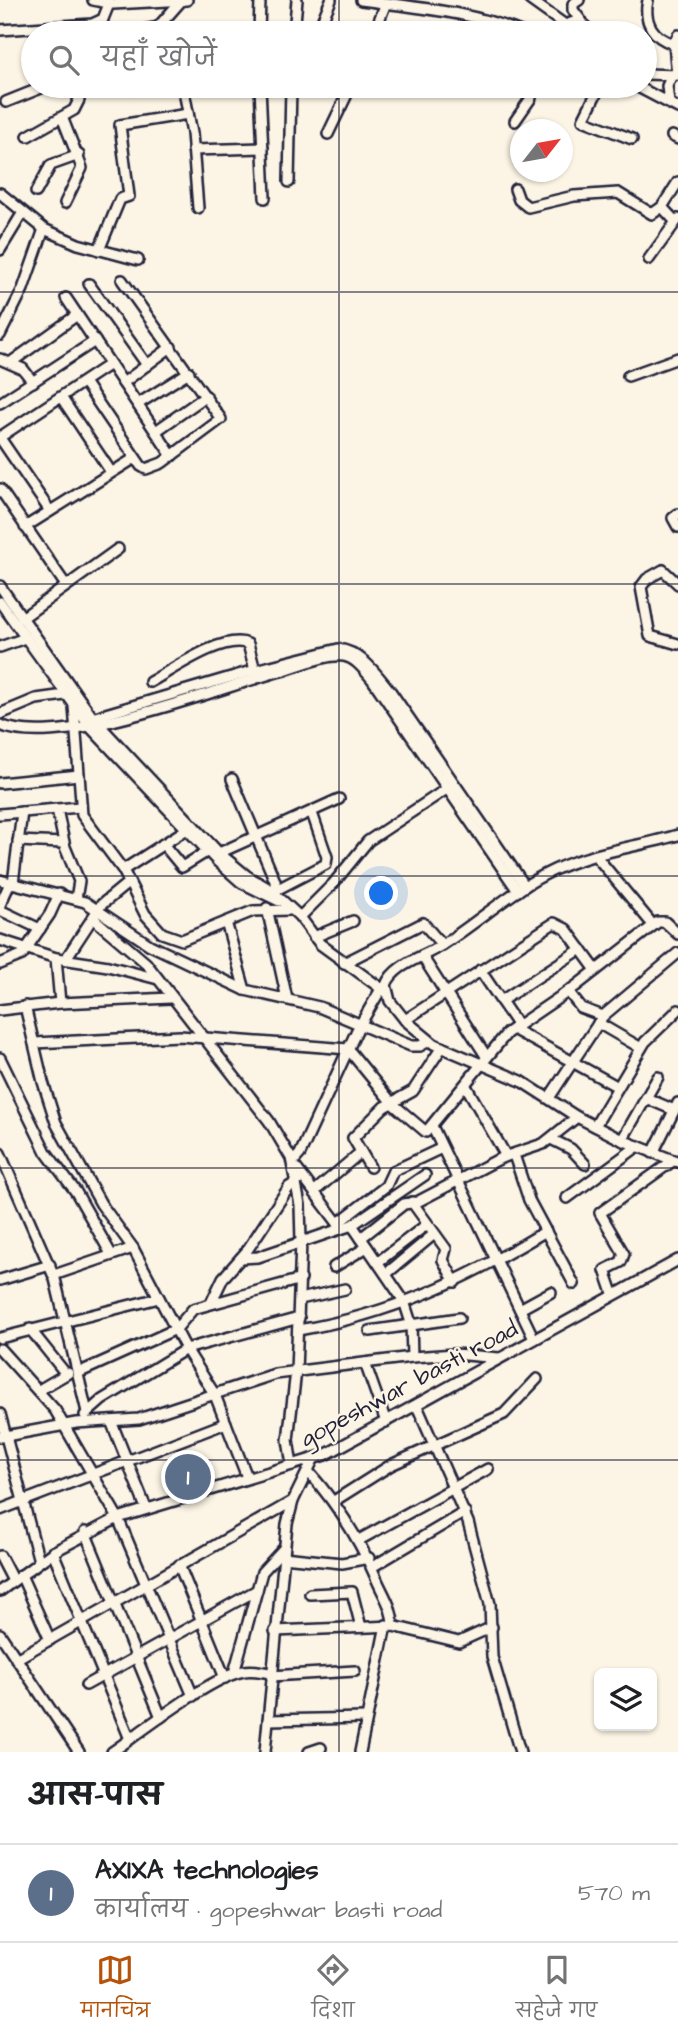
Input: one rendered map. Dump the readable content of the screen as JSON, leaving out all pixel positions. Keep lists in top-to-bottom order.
{
  "streets": {
    "street": ["gopeshwar basti road"]
  },
  "north": "top right",
  "page": {
    "search": "यहाँ खोजें",
    "pins": "1",
    "heading": "आस-पास",
    "list": [
      {
        "mark": "1",
        "name": "AXIXA technologies",
        "note": "कार्यालय · gopeshwar basti road",
        "value": "570 m"
      }
    ],
    "nav": ["मानचित्र", "दिशा", "सहेजे गए"]
  }
}
